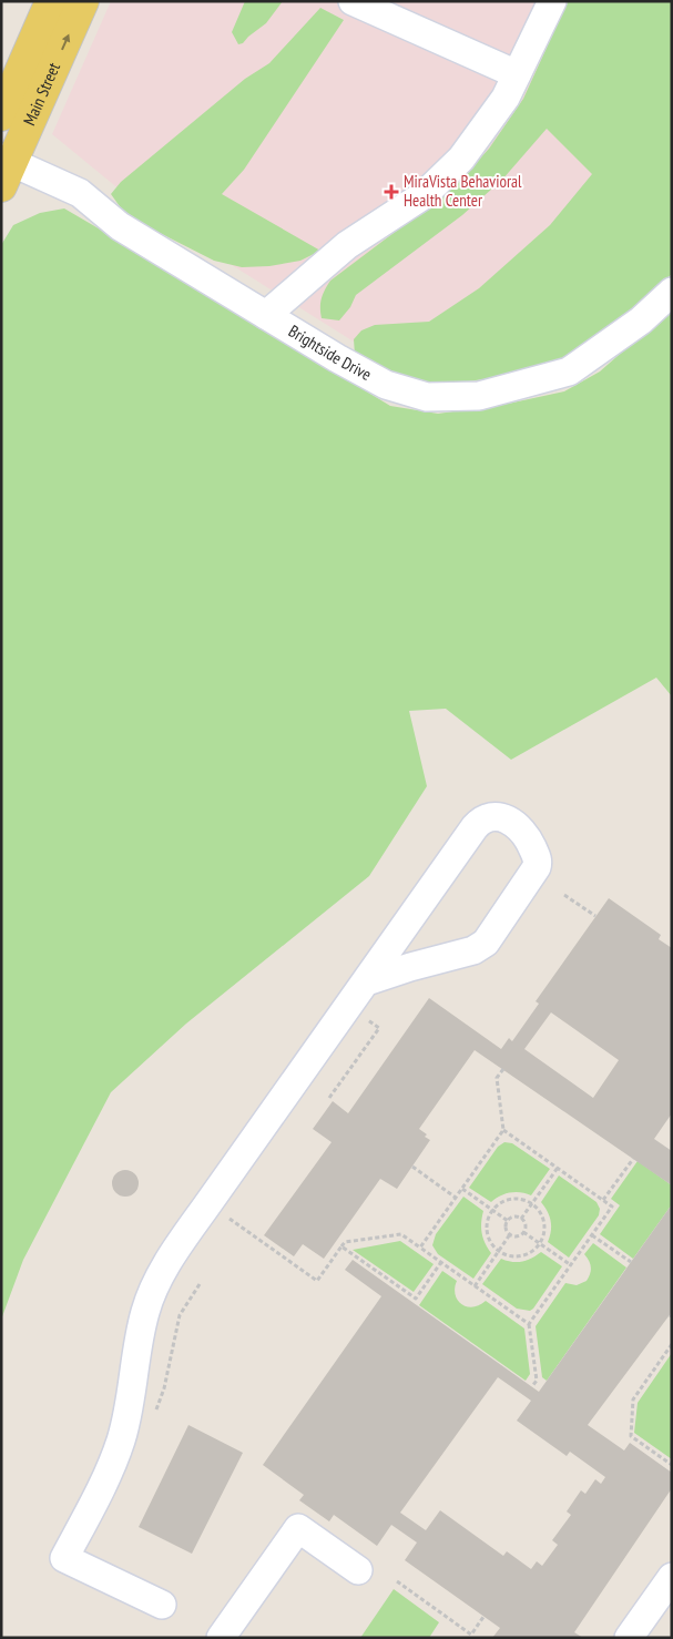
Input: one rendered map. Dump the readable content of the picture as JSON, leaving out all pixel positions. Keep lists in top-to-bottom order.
{
  "streets": {
    "main road": ["Main Street"],
    "street": ["Brightside Drive"]
  },
  "crossings": [
    ["Main Street", "Brightside Drive"]
  ],
  "places": {
    "health": ["MiraVista Behavioral Health Center"]
  }
}
